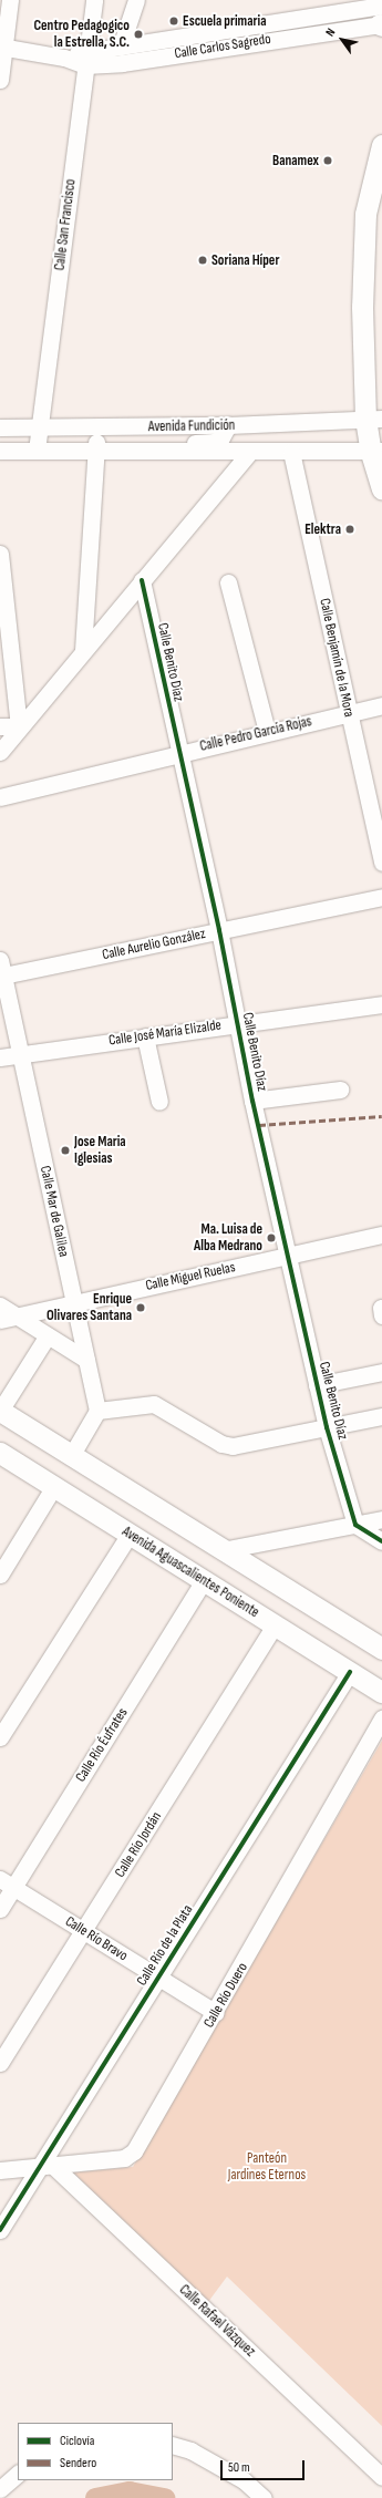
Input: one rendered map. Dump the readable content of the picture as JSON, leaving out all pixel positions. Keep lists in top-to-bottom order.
{
  "streets": {
    "main road": ["Avenida Aguascalientes Poniente"],
    "street": [
      "Calle Carlos Sagredo",
      "Calle San Francisco",
      "Avenida Fundición",
      "Calle Benjamín de la Mora",
      "Calle Benito Díaz",
      "Calle Pedro García Rojas",
      "Calle Aurelio González",
      "Calle José María Elizalde",
      "Calle Mar de Galilea",
      "Calle Miguel Ruelas",
      "Calle Río Éufrates",
      "Calle Río Jordán",
      "Calle Río Bravo",
      "Calle Río de la Plata",
      "Calle Río Duero",
      "Calle Rafael Vázquez"
    ]
  },
  "crossings": [
    ["Calle Carlos Sagredo", "Calle San Francisco"],
    ["Calle San Francisco", "Avenida Fundición"],
    ["Avenida Fundición", "Calle Benjamín de la Mora"],
    ["Calle Benjamín de la Mora", "Calle Pedro García Rojas"],
    ["Calle Benito Díaz", "Calle Pedro García Rojas"],
    ["Calle Benito Díaz", "Calle Aurelio González"],
    ["Calle Benito Díaz", "Calle José María Elizalde"],
    ["Calle Benito Díaz", "Calle Miguel Ruelas"],
    ["Calle Aurelio González", "Calle Mar de Galilea"],
    ["Calle José María Elizalde", "Calle Mar de Galilea"],
    ["Calle Mar de Galilea", "Calle Miguel Ruelas"],
    ["Avenida Aguascalientes Poniente", "Calle Río Éufrates"],
    ["Avenida Aguascalientes Poniente", "Calle Río Jordán"],
    ["Avenida Aguascalientes Poniente", "Calle Río de la Plata"],
    ["Calle Río Éufrates", "Calle Río Bravo"],
    ["Calle Río Jordán", "Calle Río Bravo"],
    ["Calle Río Bravo", "Calle Río de la Plata"],
    ["Calle Río Bravo", "Calle Río Duero"],
    ["Calle Río de la Plata", "Calle Río Duero"],
    ["Calle Río de la Plata", "Calle Rafael Vázquez"],
    ["Calle Río Duero", "Calle Rafael Vázquez"]
  ],
  "parks": ["Panteón Jardines Eternos"],
  "places": [
    "Escuela primaria",
    "Centro Pedagogico la Estrella, S.C.",
    "Banamex",
    "Soriana Híper",
    "Elektra",
    "Jose Maria Iglesias",
    "Ma. Luisa de Alba Medrano",
    "Enrique Olivares Santana"
  ],
  "legend": ["Ciclovía", "Sendero"],
  "scale_bar": "50 m",
  "north": "top left"
}
